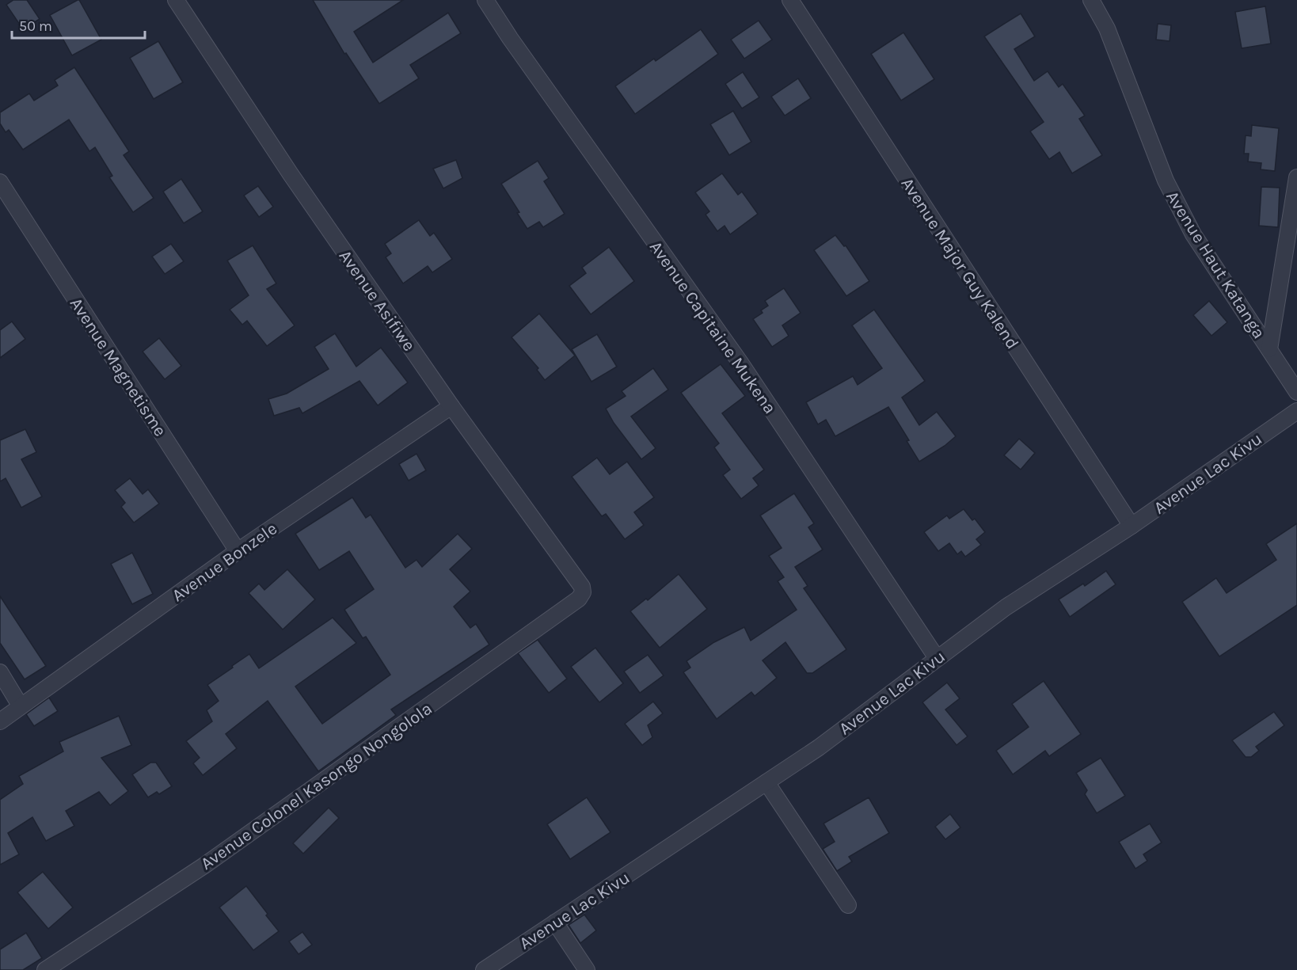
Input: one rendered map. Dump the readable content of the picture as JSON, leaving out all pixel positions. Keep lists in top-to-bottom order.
{
  "streets": {
    "street": [
      "Avenue Major Guy Kalend",
      "Avenue Haut Katanga",
      "Avenue Asifiwe",
      "Avenue Capitaine Mukena",
      "Avenue Magnetisme",
      "Avenue Lac Kivu",
      "Avenue Bonzele",
      "Avenue Colonel Kasongo Nongolola"
    ]
  },
  "crossings": [
    ["Avenue Major Guy Kalend", "Avenue Lac Kivu"],
    ["Avenue Asifiwe", "Avenue Bonzele"],
    ["Avenue Asifiwe", "Avenue Colonel Kasongo Nongolola"],
    ["Avenue Capitaine Mukena", "Avenue Lac Kivu"],
    ["Avenue Magnetisme", "Avenue Bonzele"]
  ],
  "scale_bar": "50 m"
}
